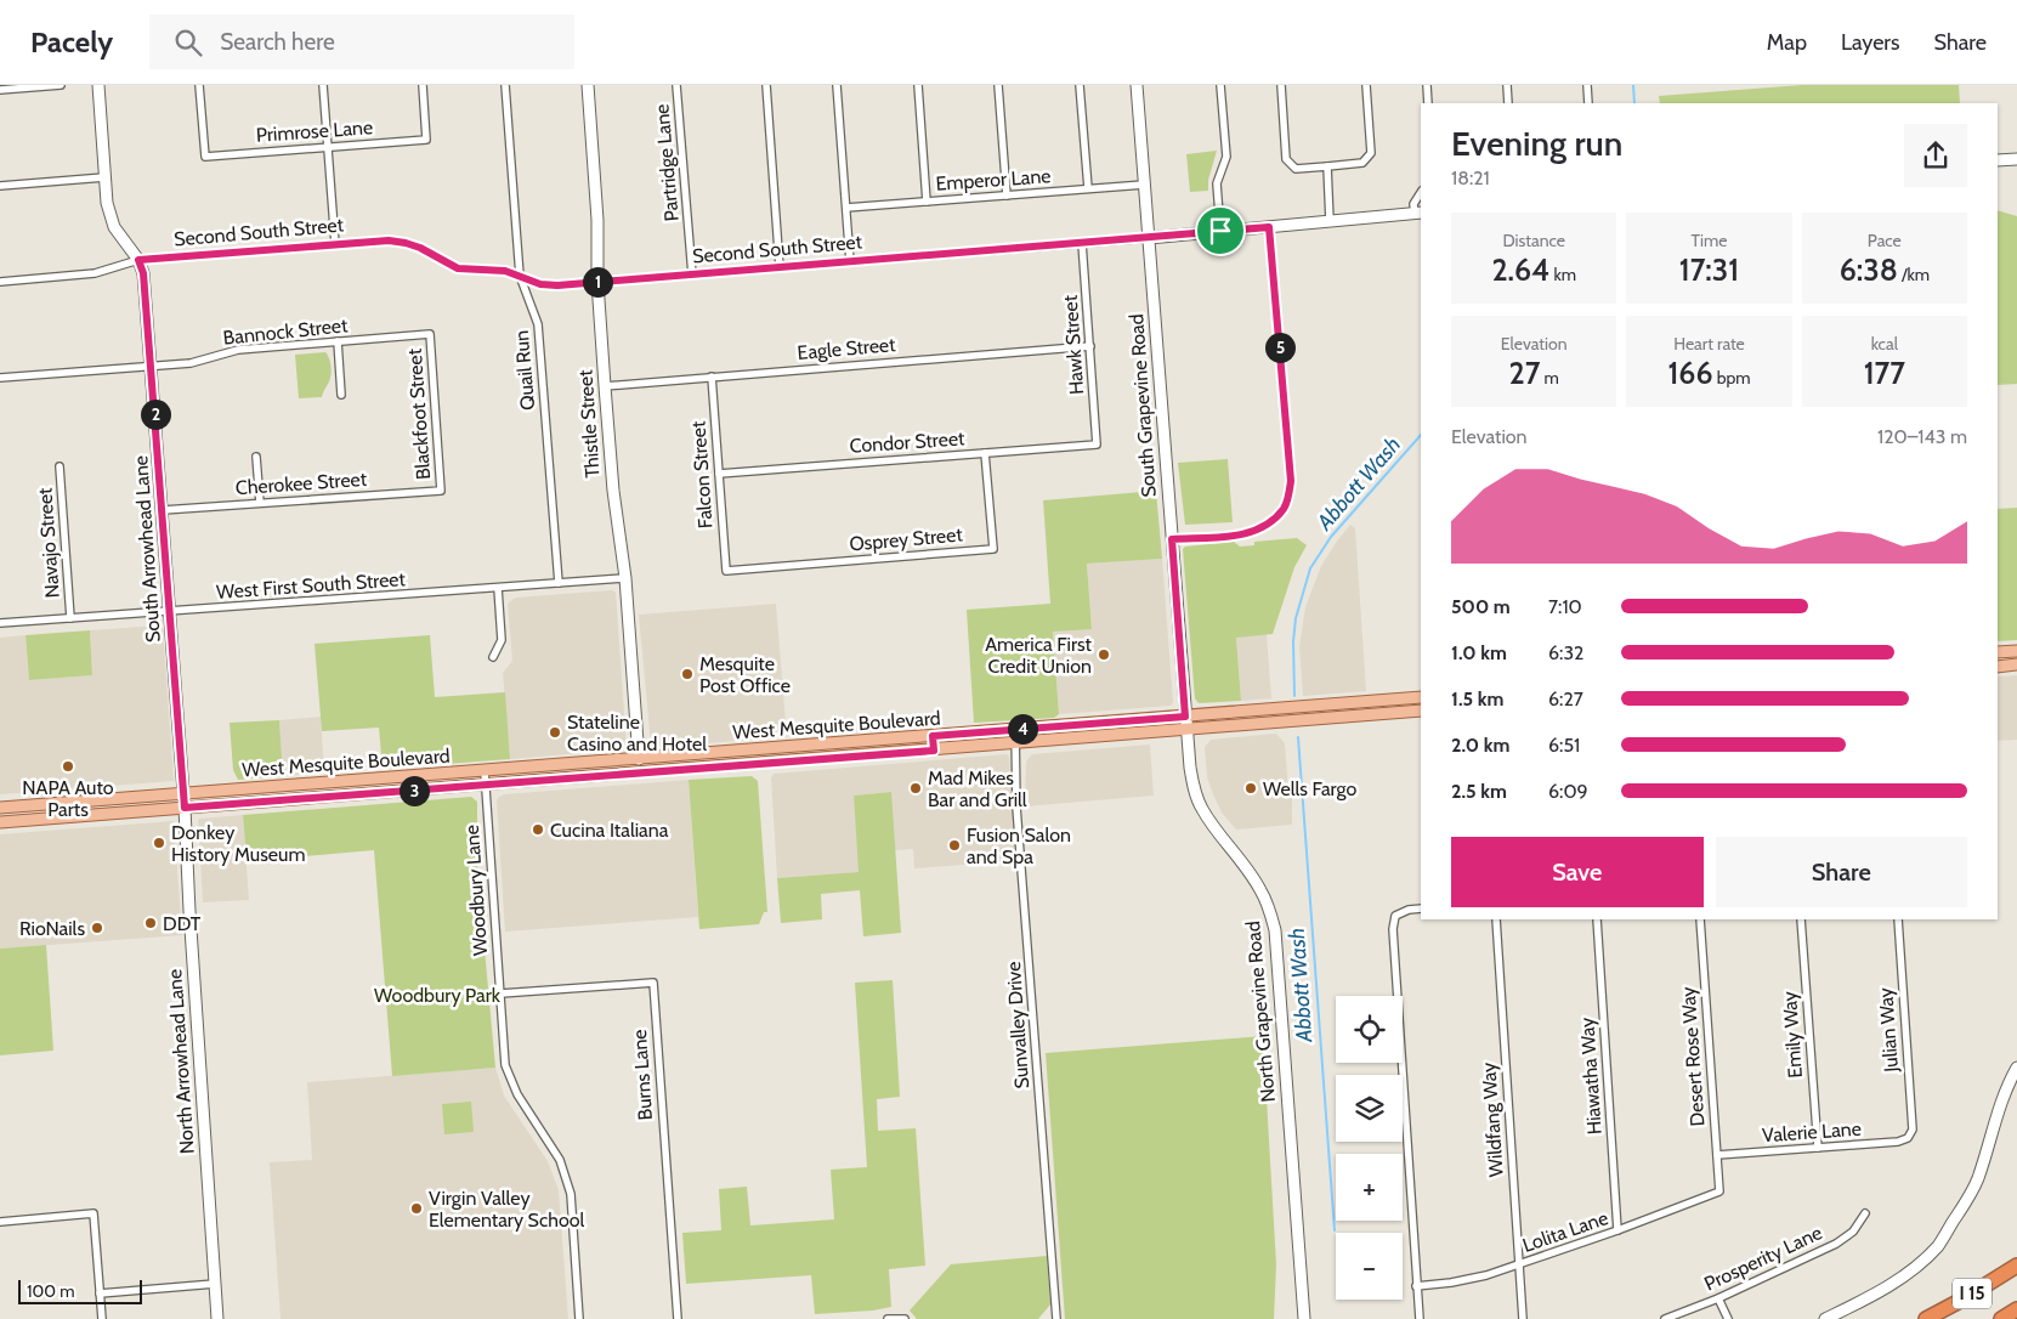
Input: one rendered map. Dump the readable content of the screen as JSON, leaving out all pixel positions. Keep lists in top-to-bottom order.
{
  "streets": {
    "highway": ["I 15"],
    "main road": ["West Mesquite Boulevard"],
    "street": [
      "Primrose Lane",
      "Partridge Lane",
      "Emperor Lane",
      "Second South Street",
      "Bannock Street",
      "Hawk Street",
      "Eagle Street",
      "Quail Run",
      "South Grapevine Road",
      "Blackfoot Street",
      "Thistle Street",
      "Condor Street",
      "Falcon Street",
      "Cherokee Street",
      "Osprey Street",
      "Navajo Street",
      "South Arrowhead Lane",
      "West First South Street",
      "Woodbury Lane",
      "North Grapevine Road",
      "Sunvalley Drive",
      "Julian Way",
      "Emily Way",
      "Desert Rose Way",
      "North Arrowhead Lane",
      "Burns Lane",
      "Hiawatha Way",
      "Wildfang Way",
      "Valerie Lane",
      "Lolita Lane",
      "Prosperity Lane"
    ]
  },
  "crossings": [
    ["Partridge Lane", "Second South Street"],
    ["Emperor Lane", "South Grapevine Road"],
    ["Second South Street", "Hawk Street"],
    ["Second South Street", "Quail Run"],
    ["Second South Street", "South Grapevine Road"],
    ["Second South Street", "Thistle Street"],
    ["Second South Street", "South Arrowhead Lane"],
    ["Bannock Street", "Blackfoot Street"],
    ["Bannock Street", "South Arrowhead Lane"],
    ["Hawk Street", "Eagle Street"],
    ["Hawk Street", "Condor Street"],
    ["Eagle Street", "Thistle Street"],
    ["Eagle Street", "Falcon Street"],
    ["Quail Run", "West First South Street"],
    ["South Grapevine Road", "West Mesquite Boulevard"],
    ["South Grapevine Road", "North Grapevine Road"],
    ["Blackfoot Street", "Cherokee Street"],
    ["Thistle Street", "West First South Street"],
    ["Thistle Street", "West Mesquite Boulevard"],
    ["Condor Street", "Falcon Street"],
    ["Condor Street", "Osprey Street"],
    ["Falcon Street", "Osprey Street"],
    ["Cherokee Street", "South Arrowhead Lane"],
    ["Navajo Street", "West First South Street"],
    ["South Arrowhead Lane", "West First South Street"],
    ["South Arrowhead Lane", "West Mesquite Boulevard"],
    ["South Arrowhead Lane", "North Arrowhead Lane"],
    ["West Mesquite Boulevard", "Woodbury Lane"],
    ["West Mesquite Boulevard", "North Grapevine Road"],
    ["West Mesquite Boulevard", "Sunvalley Drive"],
    ["West Mesquite Boulevard", "North Arrowhead Lane"],
    ["Woodbury Lane", "Burns Lane"],
    ["Julian Way", "Valerie Lane"],
    ["Emily Way", "Valerie Lane"],
    ["Desert Rose Way", "Valerie Lane"],
    ["Desert Rose Way", "Lolita Lane"],
    ["Hiawatha Way", "Lolita Lane"],
    ["Wildfang Way", "Lolita Lane"]
  ],
  "water": ["Abbott Wash"],
  "parks": ["Woodbury Park"],
  "places": [
    "America First Credit Union",
    "Mesquite Post Office",
    "Stateline Casino and Hotel",
    "NAPA Auto Parts",
    "Mad Mikes Bar and Grill",
    "Wells Fargo",
    "Cucina Italiana",
    "Donkey History Museum",
    "Fusion Salon and Spa",
    "DDT",
    "RioNails",
    "Virgin Valley Elementary School"
  ],
  "scale_bar": "100 m",
  "page": {
    "header": "Pacely",
    "search": "Search here",
    "nav": ["Map", "Layers", "Share"],
    "heading": ["Evening run", "18:21"],
    "stats": [
      ["Distance", "2.64 km"],
      ["Time", "17:31"],
      ["Pace", "6:38 /km"],
      ["Elevation", "27 m"],
      ["Heart rate", "166 bpm"],
      ["kcal", "177"]
    ],
    "pins": [
      "1",
      "5",
      "2",
      "4",
      "3"
    ],
    "chart": ["Elevation", "120–143 m"],
    "list": [
      {
        "name": "500 m",
        "note": "7:10"
      },
      {
        "name": "1.0 km",
        "note": "6:32"
      },
      {
        "name": "1.5 km",
        "note": "6:27"
      },
      {
        "name": "2.0 km",
        "note": "6:51"
      },
      {
        "name": "2.5 km",
        "note": "6:09"
      }
    ],
    "buttons": ["Save", "Share"],
    "map_buttons": ["+", "−"],
    "scale": "100 m"
  }
}
